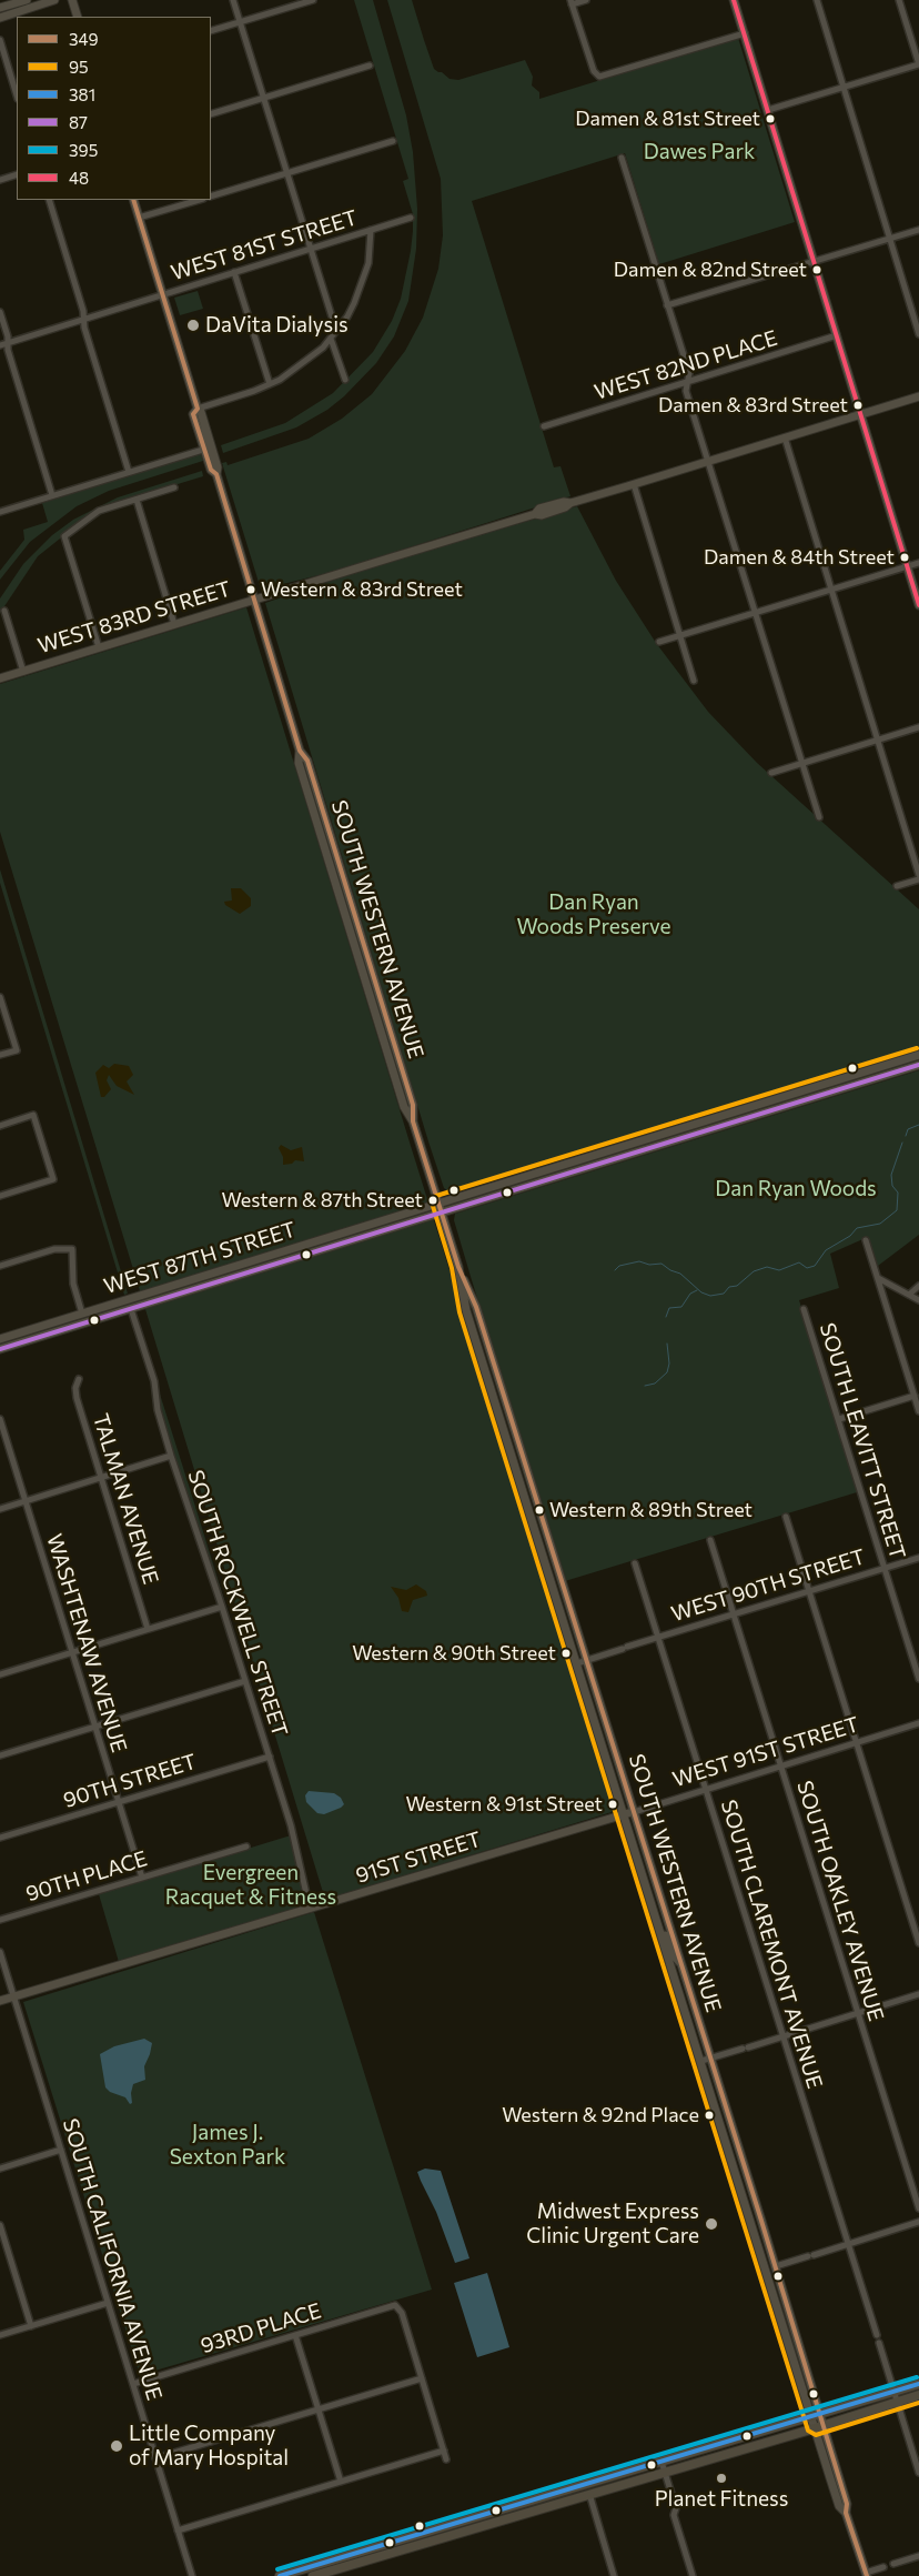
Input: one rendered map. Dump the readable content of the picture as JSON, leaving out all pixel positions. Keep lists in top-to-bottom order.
{
  "streets": {
    "main road": [
      "WEST 83RD STREET",
      "SOUTH WESTERN AVENUE",
      "WEST 87TH STREET",
      "WEST 91ST STREET",
      "91ST STREET"
    ],
    "street": [
      "WEST 81ST STREET",
      "WEST 82ND PLACE",
      "SOUTH LEAVITT STREET",
      "TALMAN AVENUE",
      "WEST 90TH STREET",
      "SOUTH ROCKWELL STREET",
      "WASHTENAW AVENUE",
      "90TH STREET",
      "90TH PLACE",
      "SOUTH OAKLEY AVENUE",
      "SOUTH CLAREMONT AVENUE",
      "SOUTH CALIFORNIA AVENUE",
      "93RD PLACE"
    ]
  },
  "crossings": [
    ["WEST 81ST STREET", "SOUTH WESTERN AVENUE"],
    ["WEST 83RD STREET", "SOUTH WESTERN AVENUE"],
    ["SOUTH WESTERN AVENUE", "WEST 87TH STREET"],
    ["SOUTH WESTERN AVENUE", "WEST 90TH STREET"],
    ["SOUTH WESTERN AVENUE", "WEST 91ST STREET"],
    ["SOUTH WESTERN AVENUE", "91ST STREET"],
    ["WEST 87TH STREET", "SOUTH ROCKWELL STREET"],
    ["SOUTH LEAVITT STREET", "WEST 90TH STREET"],
    ["WEST 90TH STREET", "SOUTH OAKLEY AVENUE"],
    ["WEST 90TH STREET", "SOUTH CLAREMONT AVENUE"],
    ["SOUTH ROCKWELL STREET", "90TH STREET"],
    ["SOUTH ROCKWELL STREET", "91ST STREET"],
    ["WASHTENAW AVENUE", "90TH STREET"],
    ["WASHTENAW AVENUE", "90TH PLACE"],
    ["WEST 91ST STREET", "91ST STREET"],
    ["WEST 91ST STREET", "SOUTH OAKLEY AVENUE"],
    ["WEST 91ST STREET", "SOUTH CLAREMONT AVENUE"],
    ["91ST STREET", "SOUTH CALIFORNIA AVENUE"],
    ["SOUTH CALIFORNIA AVENUE", "93RD PLACE"]
  ],
  "parks": [
    "Dawes Park",
    "Dan Ryan Woods Preserve",
    "Dan Ryan Woods",
    "Evergreen Racquet & Fitness",
    "James J. Sexton Park"
  ],
  "places": [
    "Damen & 81st Street",
    "Damen & 82nd Street",
    "DaVita Dialysis",
    "Damen & 83rd Street",
    "Damen & 84th Street",
    "Western & 83rd Street",
    "Western & 87th Street",
    "Western & 89th Street",
    "Western & 90th Street",
    "Western & 91st Street",
    "Western & 92nd Place",
    "Midwest Express Clinic Urgent Care",
    "Little Company of Mary Hospital",
    "Planet Fitness"
  ],
  "lines": [
    "transit line 48",
    "transit line 349",
    "transit line 95",
    "transit line 87",
    "transit line 395",
    "transit line 381"
  ],
  "legend": [
    "349",
    "95",
    "381",
    "87",
    "395",
    "48"
  ]
}
